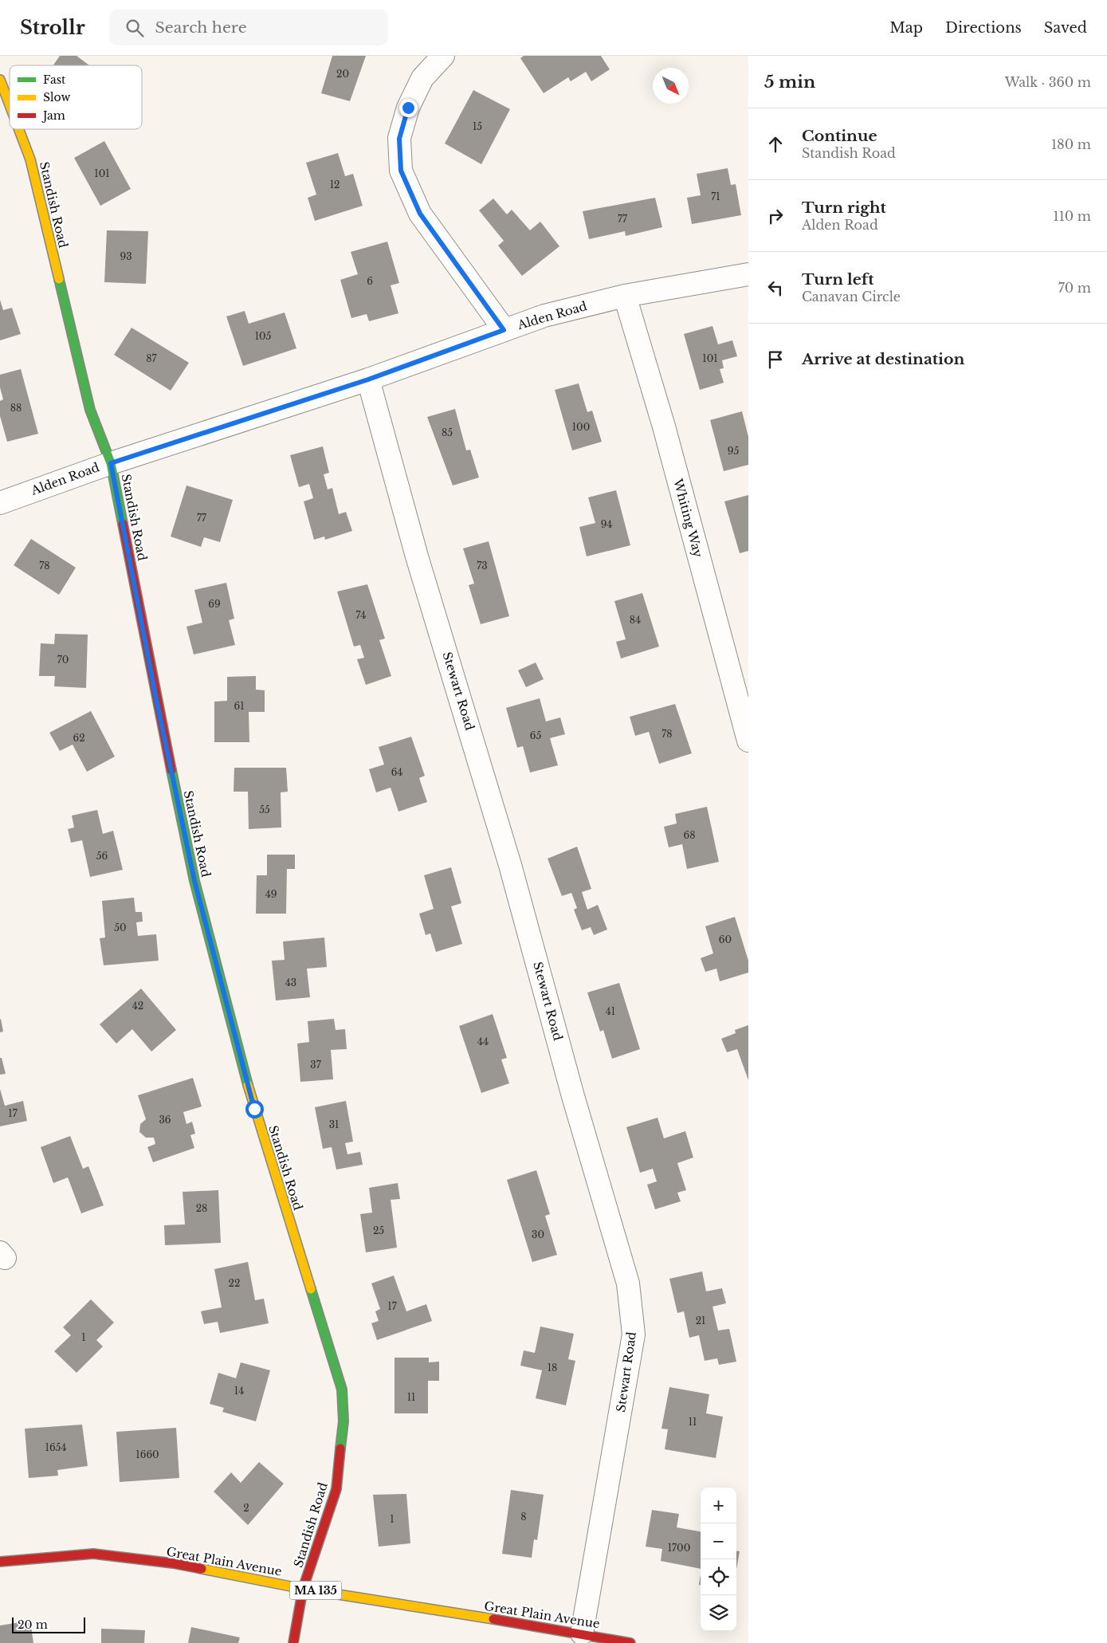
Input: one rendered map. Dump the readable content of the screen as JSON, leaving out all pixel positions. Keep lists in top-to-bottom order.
{
  "streets": {
    "street": [
      "Standish Road",
      "Alden Road",
      "Whiting Way",
      "Stewart Road",
      "Great Plain Avenue",
      "MA 135"
    ]
  },
  "crossings": [
    ["Standish Road", "Alden Road"],
    ["Standish Road", "Great Plain Avenue"],
    ["Alden Road", "Whiting Way"],
    ["Alden Road", "Stewart Road"],
    ["Stewart Road", "Great Plain Avenue"]
  ],
  "house_numbers": [
    "20",
    "15",
    "101",
    "12",
    "71",
    "77",
    "93",
    "6",
    "105",
    "87",
    "101",
    "88",
    "100",
    "85",
    "95",
    "77",
    "94",
    "78",
    "73",
    "69",
    "74",
    "84",
    "70",
    "61",
    "78",
    "65",
    "62",
    "64",
    "55",
    "68",
    "56",
    "49",
    "50",
    "60",
    "43",
    "42",
    "41",
    "44",
    "37",
    "17",
    "36",
    "31",
    "28",
    "25",
    "30",
    "22",
    "17",
    "21",
    "1",
    "18",
    "14",
    "11",
    "11",
    "1654",
    "1660",
    "2",
    "8",
    "1",
    "1700"
  ],
  "legend": ["Fast", "Slow", "Jam"],
  "scale_bar": "20 m",
  "north": "bottom right",
  "page": {
    "header": "Strollr",
    "search": "Search here",
    "nav": ["Map", "Directions", "Saved"],
    "heading": ["5 min", "Walk · 360 m"],
    "list": [
      ["Continue", "Standish Road", "180 m"],
      ["Turn right", "Alden Road", "110 m"],
      ["Turn left", "Canavan Circle", "70 m"],
      "Arrive at destination"
    ],
    "map_buttons": ["+", "−"],
    "scale": "20 m"
  }
}
